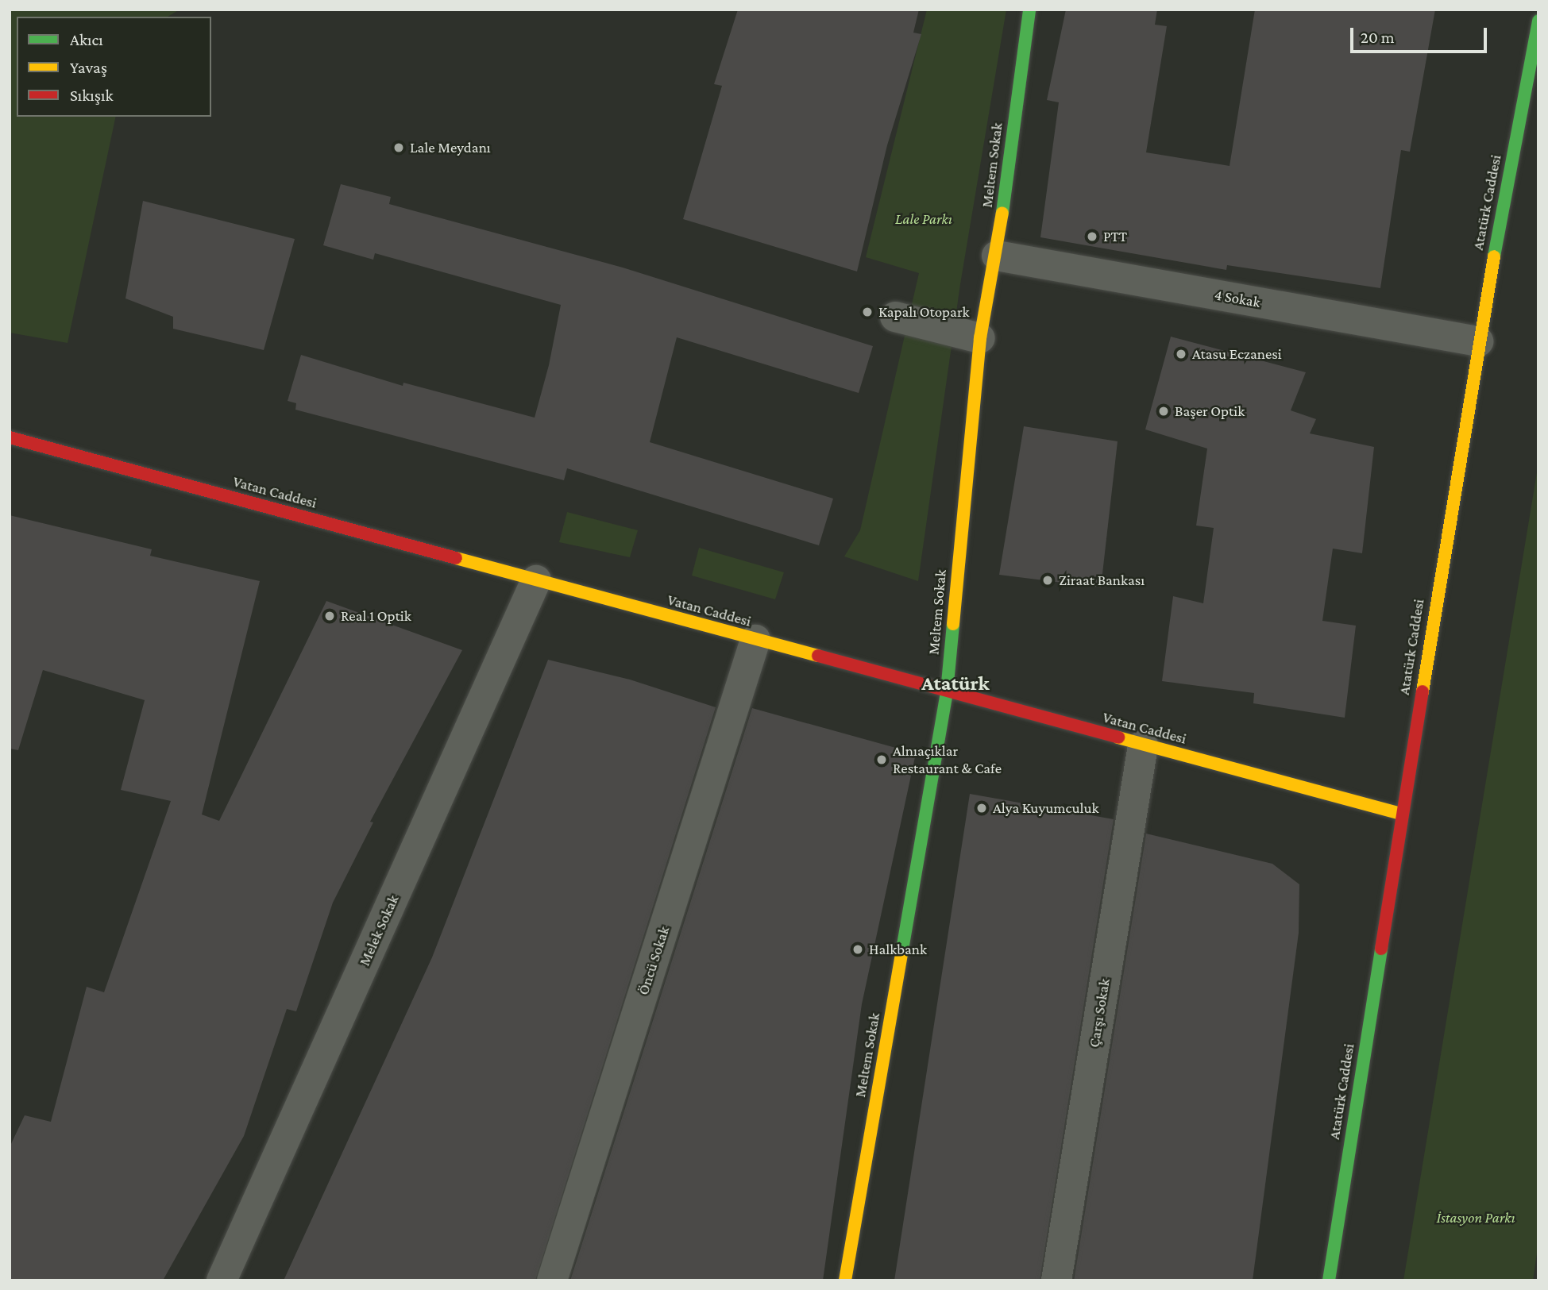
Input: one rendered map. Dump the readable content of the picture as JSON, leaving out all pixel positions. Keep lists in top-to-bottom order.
{
  "streets": {
    "main road": ["Meltem Sokak", "Atatürk Caddesi", "Vatan Caddesi"],
    "street": [
      "4 Sokak",
      "Melek Sokak",
      "Öncü Sokak",
      "Çarşı Sokak"
    ]
  },
  "crossings": [
    ["Meltem Sokak", "4 Sokak"],
    ["Meltem Sokak", "Vatan Caddesi"],
    ["Atatürk Caddesi", "4 Sokak"],
    ["Atatürk Caddesi", "Vatan Caddesi"],
    ["Vatan Caddesi", "Melek Sokak"],
    ["Vatan Caddesi", "Öncü Sokak"],
    ["Vatan Caddesi", "Çarşı Sokak"]
  ],
  "districts": ["Atatürk"],
  "parks": ["Lale Parkı", "İstasyon Parkı"],
  "places": [
    "Lale Meydanı",
    "PTT",
    "Kapalı Otopark",
    "Atasu Eczanesi",
    "Başer Optik",
    "Ziraat Bankası",
    "Real 1 Optik",
    "Alnıaçıklar Restaurant & Cafe",
    "Alya Kuyumculuk",
    "Halkbank"
  ],
  "legend": ["Akıcı", "Yavaş", "Sıkışık"],
  "scale_bar": "20 m"
}
